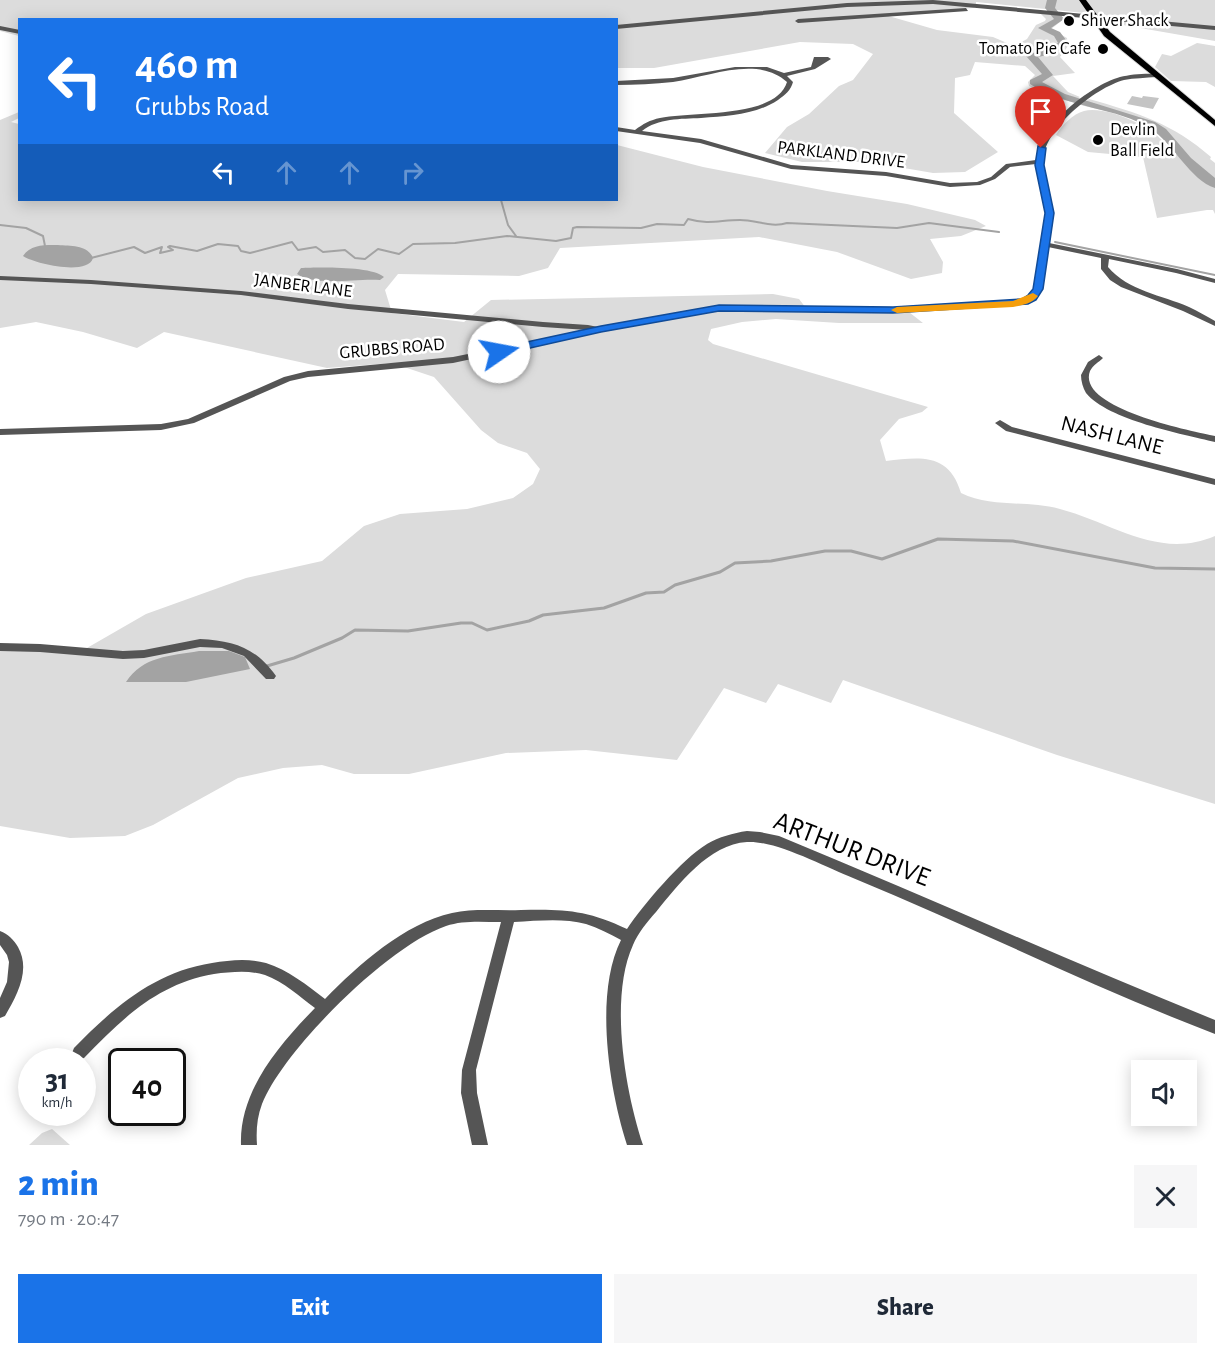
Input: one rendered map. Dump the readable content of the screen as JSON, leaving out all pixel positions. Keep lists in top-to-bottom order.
{
  "streets": {
    "street": [
      "PARKLAND DRIVE",
      "JANBER LANE",
      "GRUBBS ROAD",
      "NASH LANE",
      "ARTHUR DRIVE"
    ]
  },
  "crossings": [
    ["PARKLAND DRIVE", "GRUBBS ROAD"],
    ["JANBER LANE", "GRUBBS ROAD"]
  ],
  "places": ["Shiver Shack", "Tomato Pie Cafe", "Devlin Ball Field"],
  "page": {
    "turn": ["460 m", "Grubbs Road"],
    "speed": "31 km/h",
    "limit": "40",
    "heading": ["2 min", "790 m · 20:47"],
    "buttons": ["Exit", "Share"]
  }
}
